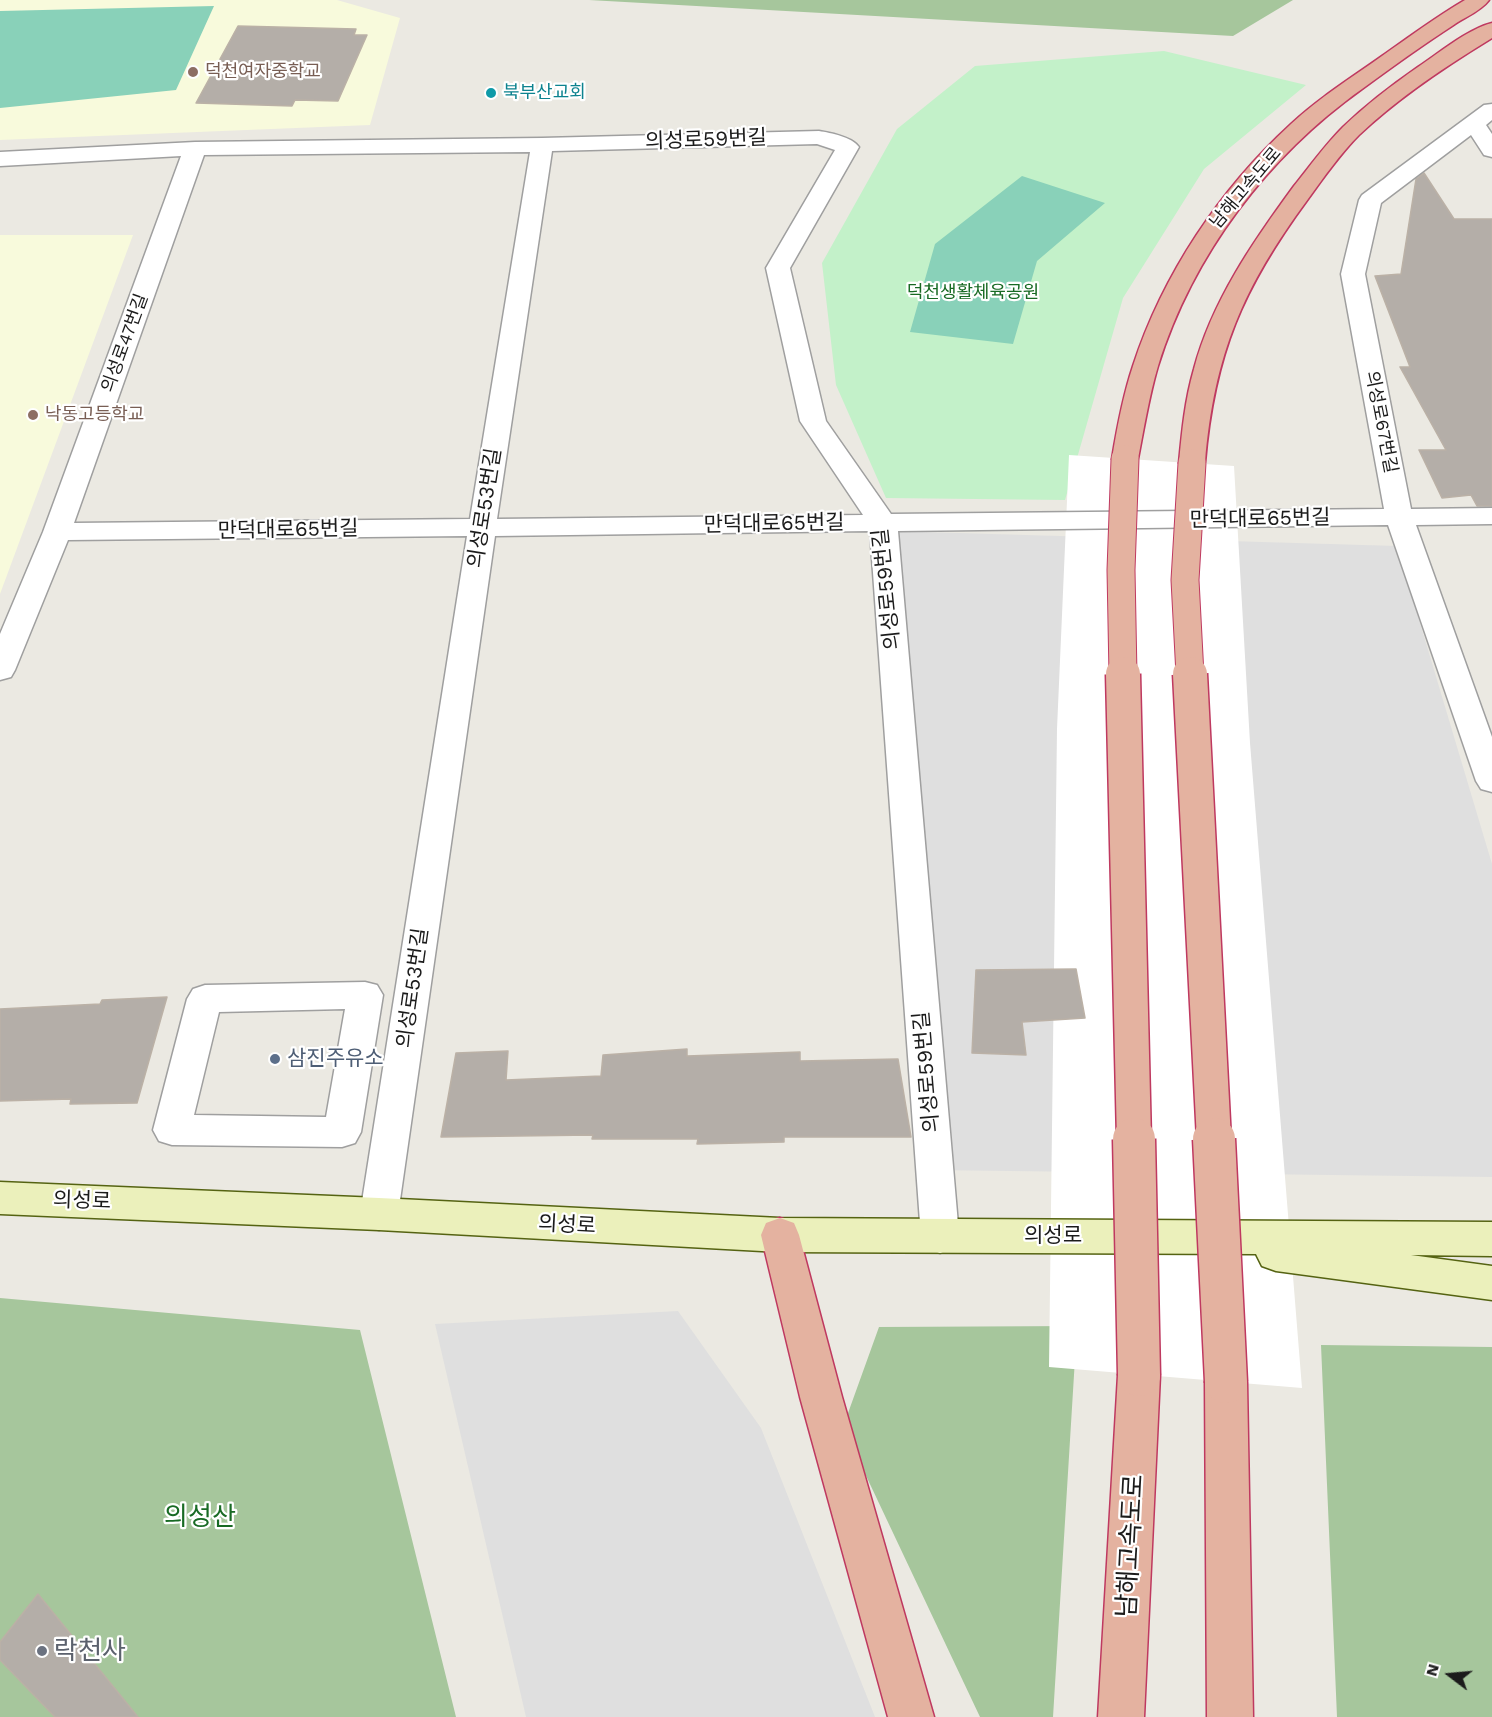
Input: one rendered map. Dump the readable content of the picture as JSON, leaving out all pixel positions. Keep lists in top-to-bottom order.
{
  "streets": {
    "highway": ["남해고속도로"],
    "main road": ["의성로"],
    "street": [
      "의성로59번길",
      "의성로47번길",
      "의성로67번길",
      "의성로53번길",
      "만덕대로65번길"
    ]
  },
  "crossings": [
    ["의성로59번길", "의성로53번길"],
    ["의성로59번길", "만덕대로65번길"],
    ["의성로59번길", "의성로"],
    ["의성로47번길", "만덕대로65번길"],
    ["의성로67번길", "만덕대로65번길"],
    ["의성로53번길", "만덕대로65번길"],
    ["의성로53번길", "의성로"]
  ],
  "parks": ["덕천생활체육공원", "의성산"],
  "places": [
    "덕천여자중학교",
    "북부산교회",
    "낙동고등학교",
    "삼진주유소",
    "락천사"
  ],
  "north": "left"
}
